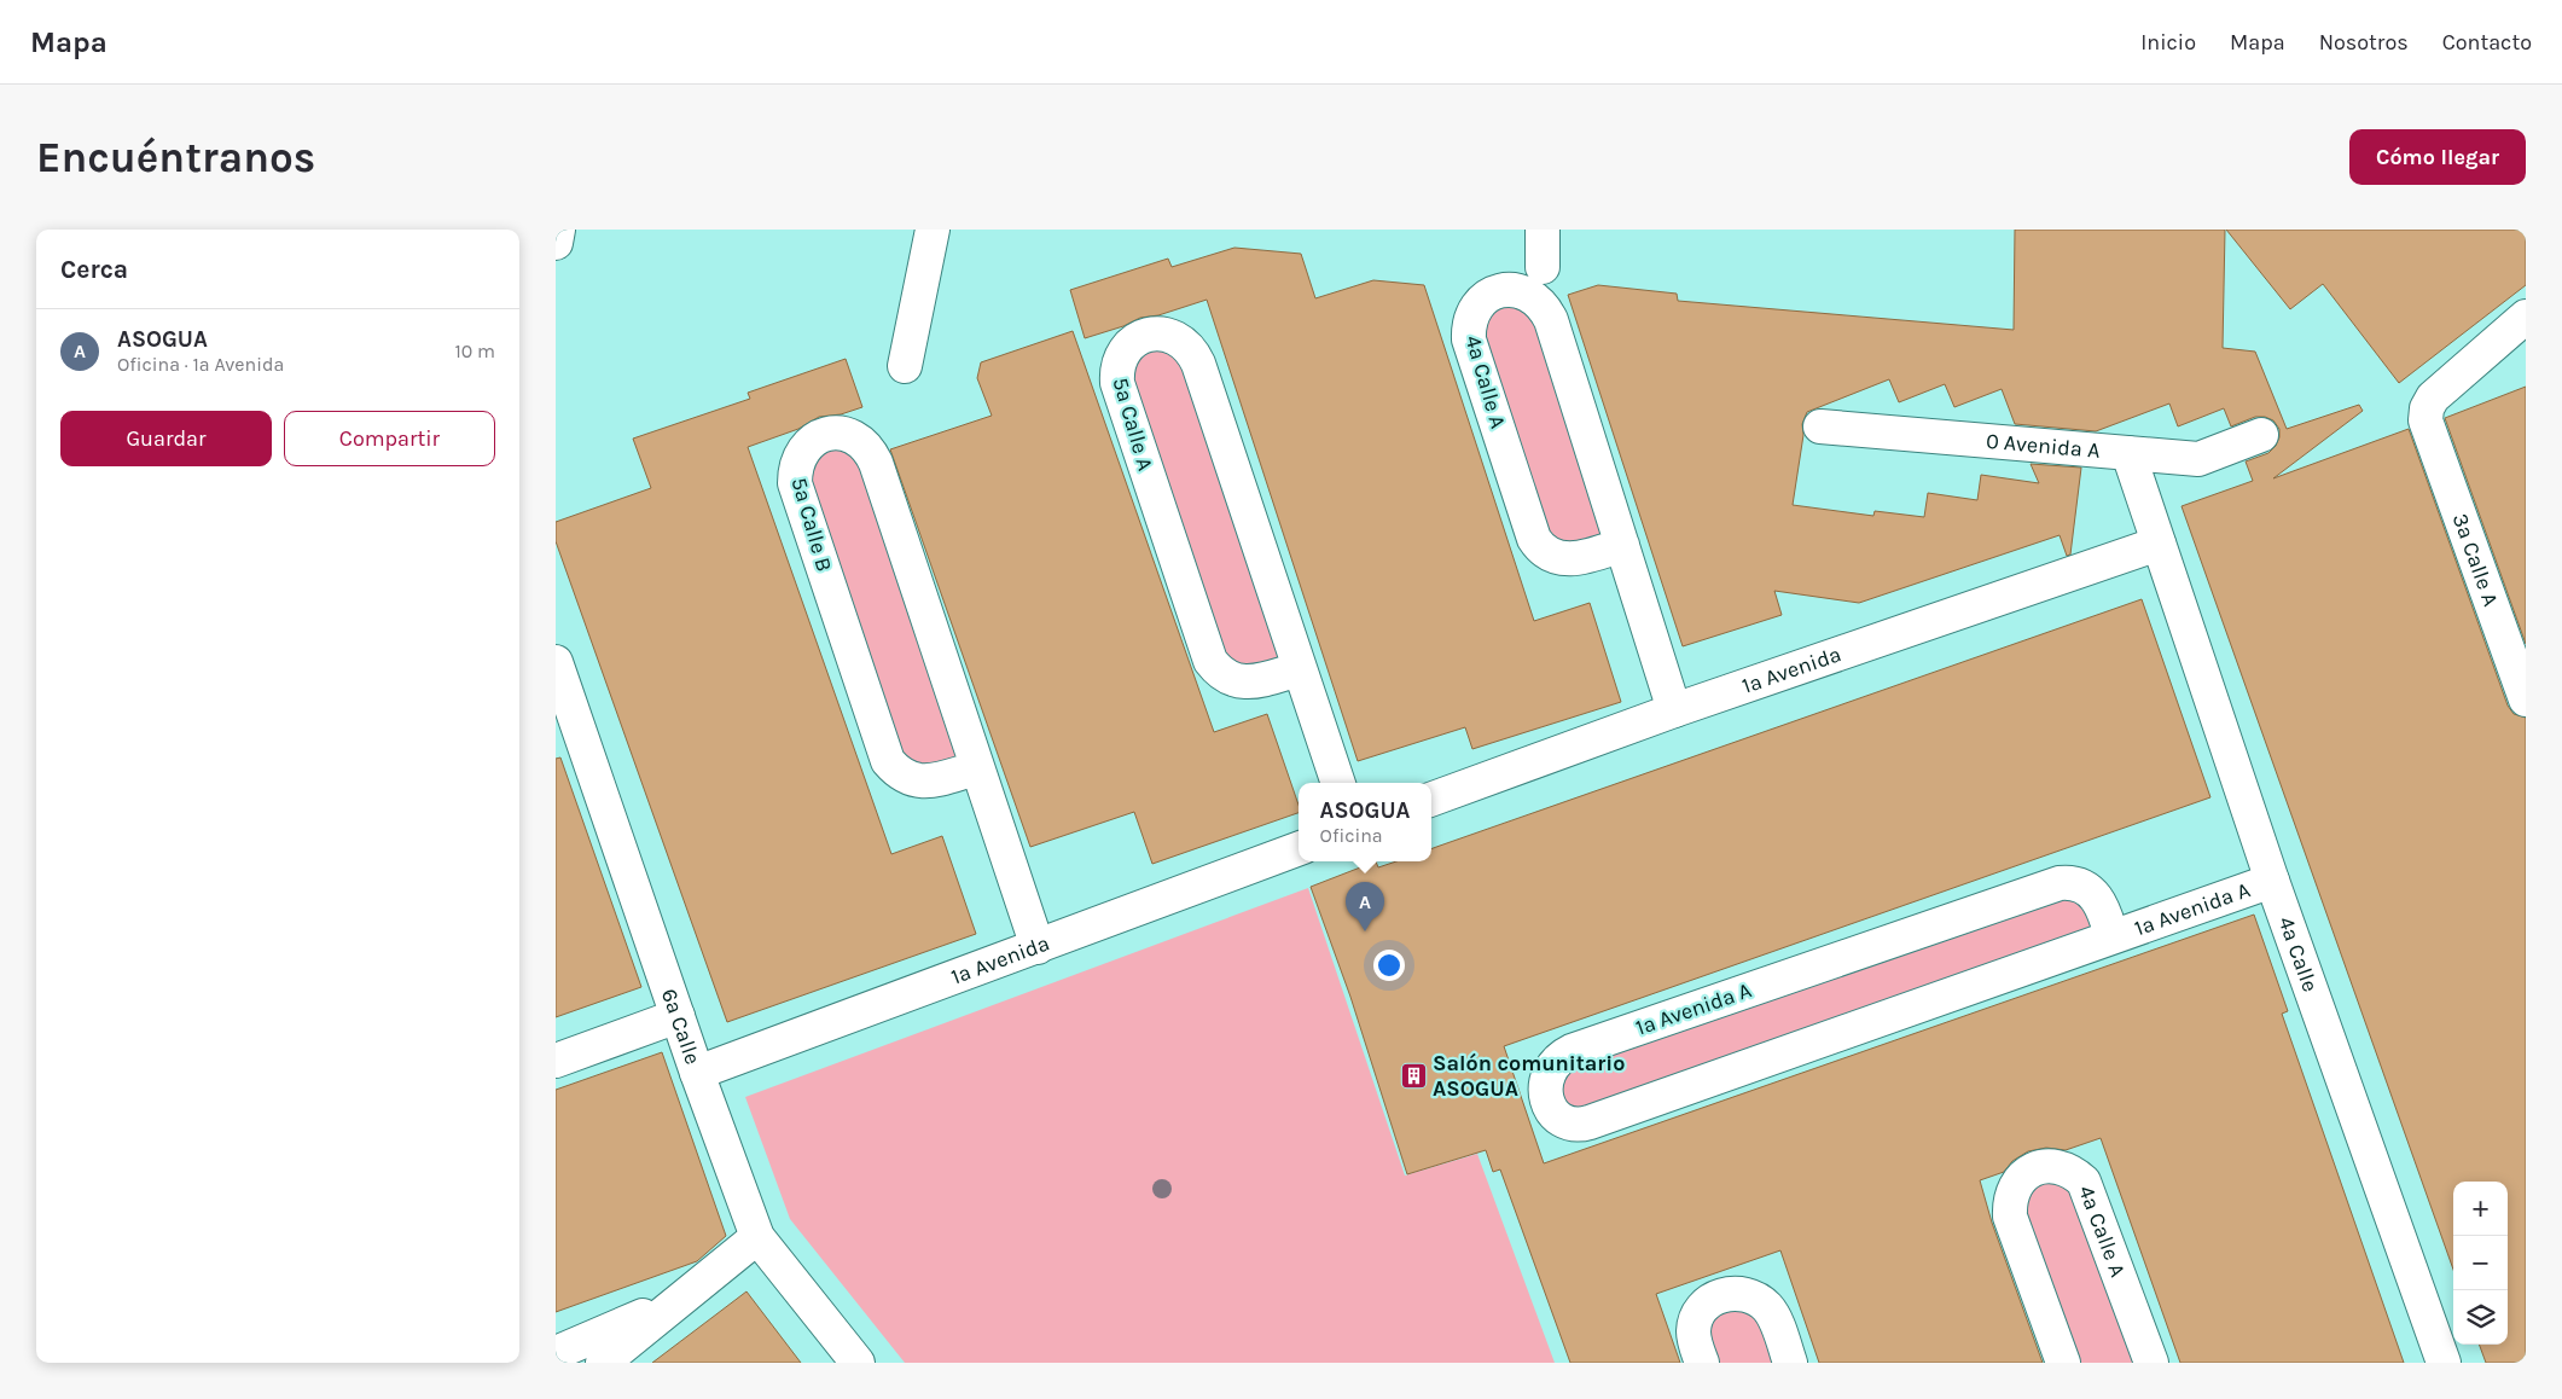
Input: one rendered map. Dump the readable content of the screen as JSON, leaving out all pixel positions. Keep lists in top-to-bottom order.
{
  "streets": {
    "street": [
      "4a Calle A",
      "5a Calle A",
      "0 Avenida A",
      "5a Calle B",
      "3a Calle A",
      "1a Avenida",
      "1a Avenida A",
      "4a Calle",
      "6a Calle"
    ]
  },
  "crossings": [
    ["4a Calle A", "1a Avenida"],
    ["0 Avenida A", "4a Calle"],
    ["5a Calle B", "1a Avenida"],
    ["1a Avenida", "4a Calle"],
    ["1a Avenida", "6a Calle"],
    ["1a Avenida A", "4a Calle"]
  ],
  "places": {
    "building": ["Salón comunitario ASOGUA"]
  },
  "page": {
    "header": "Mapa",
    "nav": [
      "Inicio",
      "Mapa",
      "Nosotros",
      "Contacto"
    ],
    "buttons": [
      "Cómo llegar",
      ["Guardar", "Compartir"]
    ],
    "title": "Encuéntranos",
    "heading": "Cerca",
    "list": [
      {
        "mark": "A",
        "name": "ASOGUA",
        "note": "Oficina · 1a Avenida",
        "value": "10 m"
      }
    ],
    "popup": ["ASOGUA", "Oficina"],
    "pins": "A",
    "map_buttons": ["+", "−"]
  }
}
